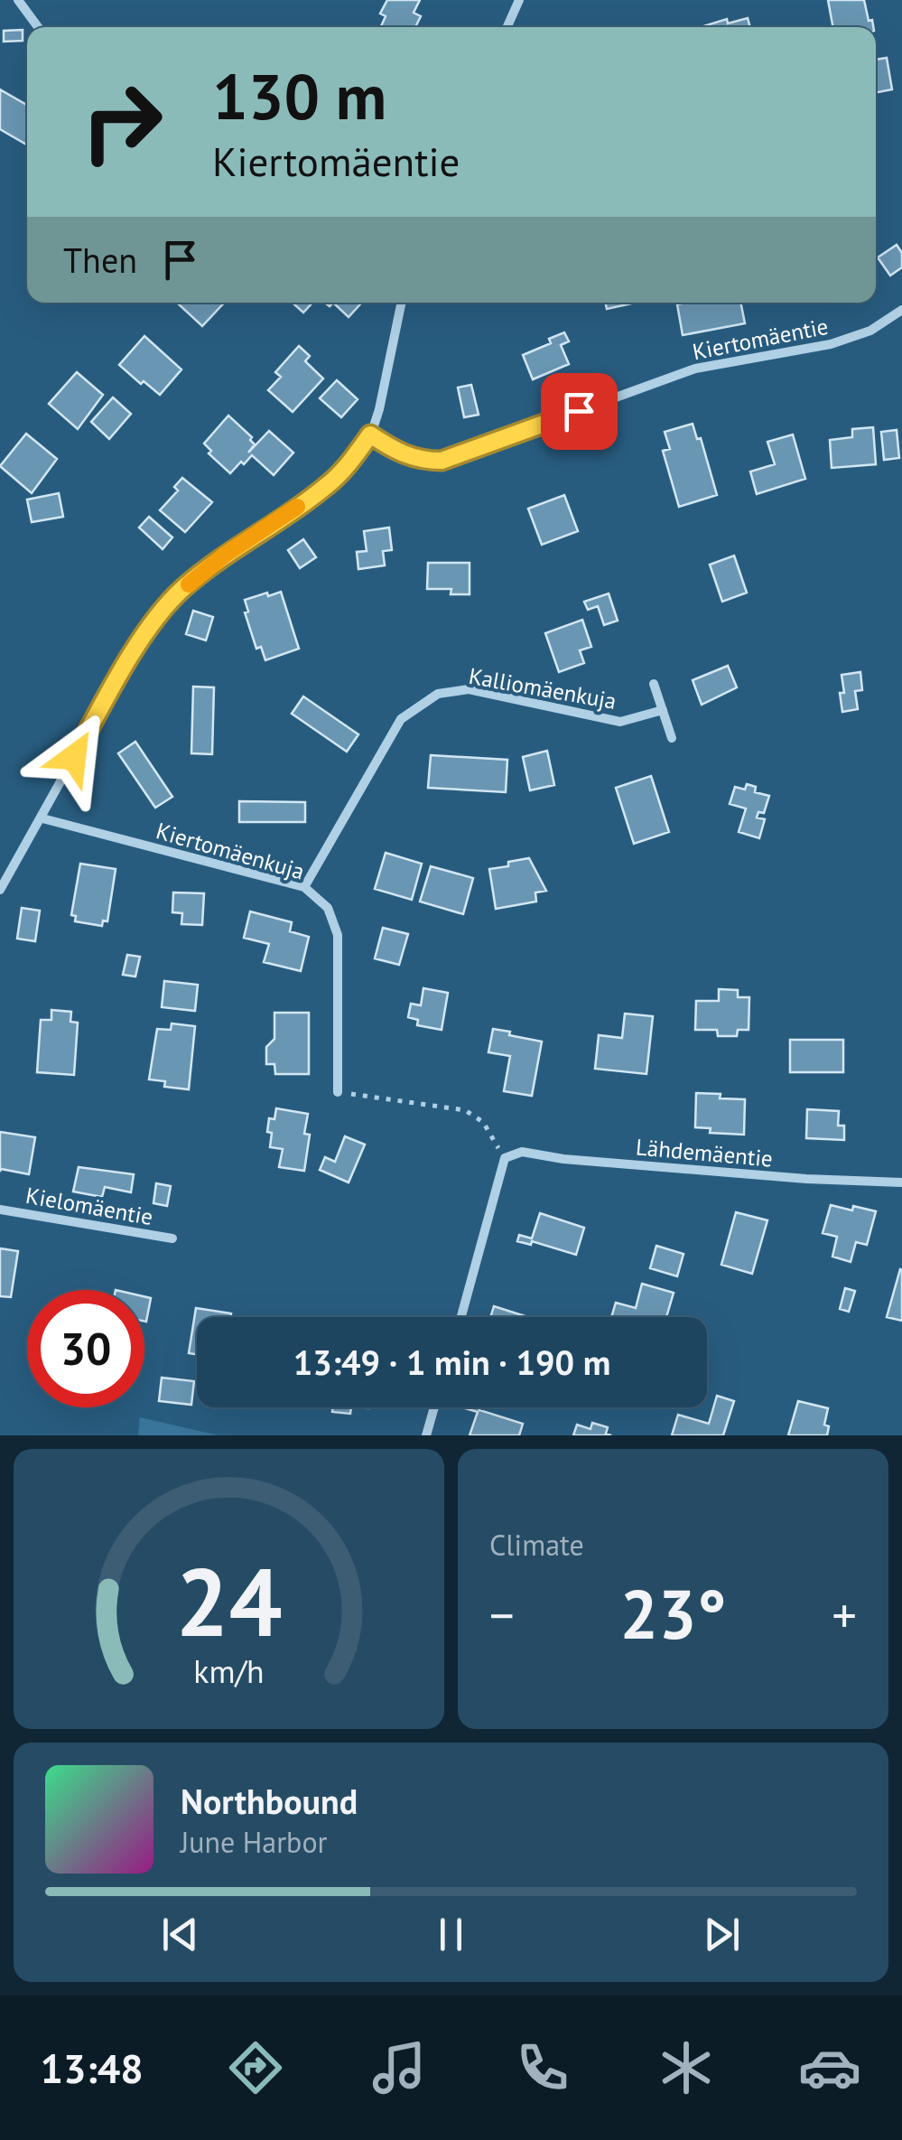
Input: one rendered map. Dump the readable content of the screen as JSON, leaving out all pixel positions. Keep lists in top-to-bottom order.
{
  "streets": {
    "street": [
      "Kiertomäentie",
      "Kalliomäenkuja",
      "Kiertomäenkuja",
      "Lähdemäentie",
      "Kielomäentie"
    ]
  },
  "crossings": [
    ["Kalliomäenkuja", "Kiertomäenkuja"]
  ],
  "page": {
    "turn": ["130 m", "Kiertomäentie"],
    "then": "Then",
    "limit": "30",
    "trip": "13:49 · 1 min · 190 m",
    "tile": "Climate",
    "heat": ["−", "23°", "+"],
    "song": ["Northbound", "June Harbor"],
    "tabs": "13:48",
    "gauge": ["24", "km/h"]
  }
}
